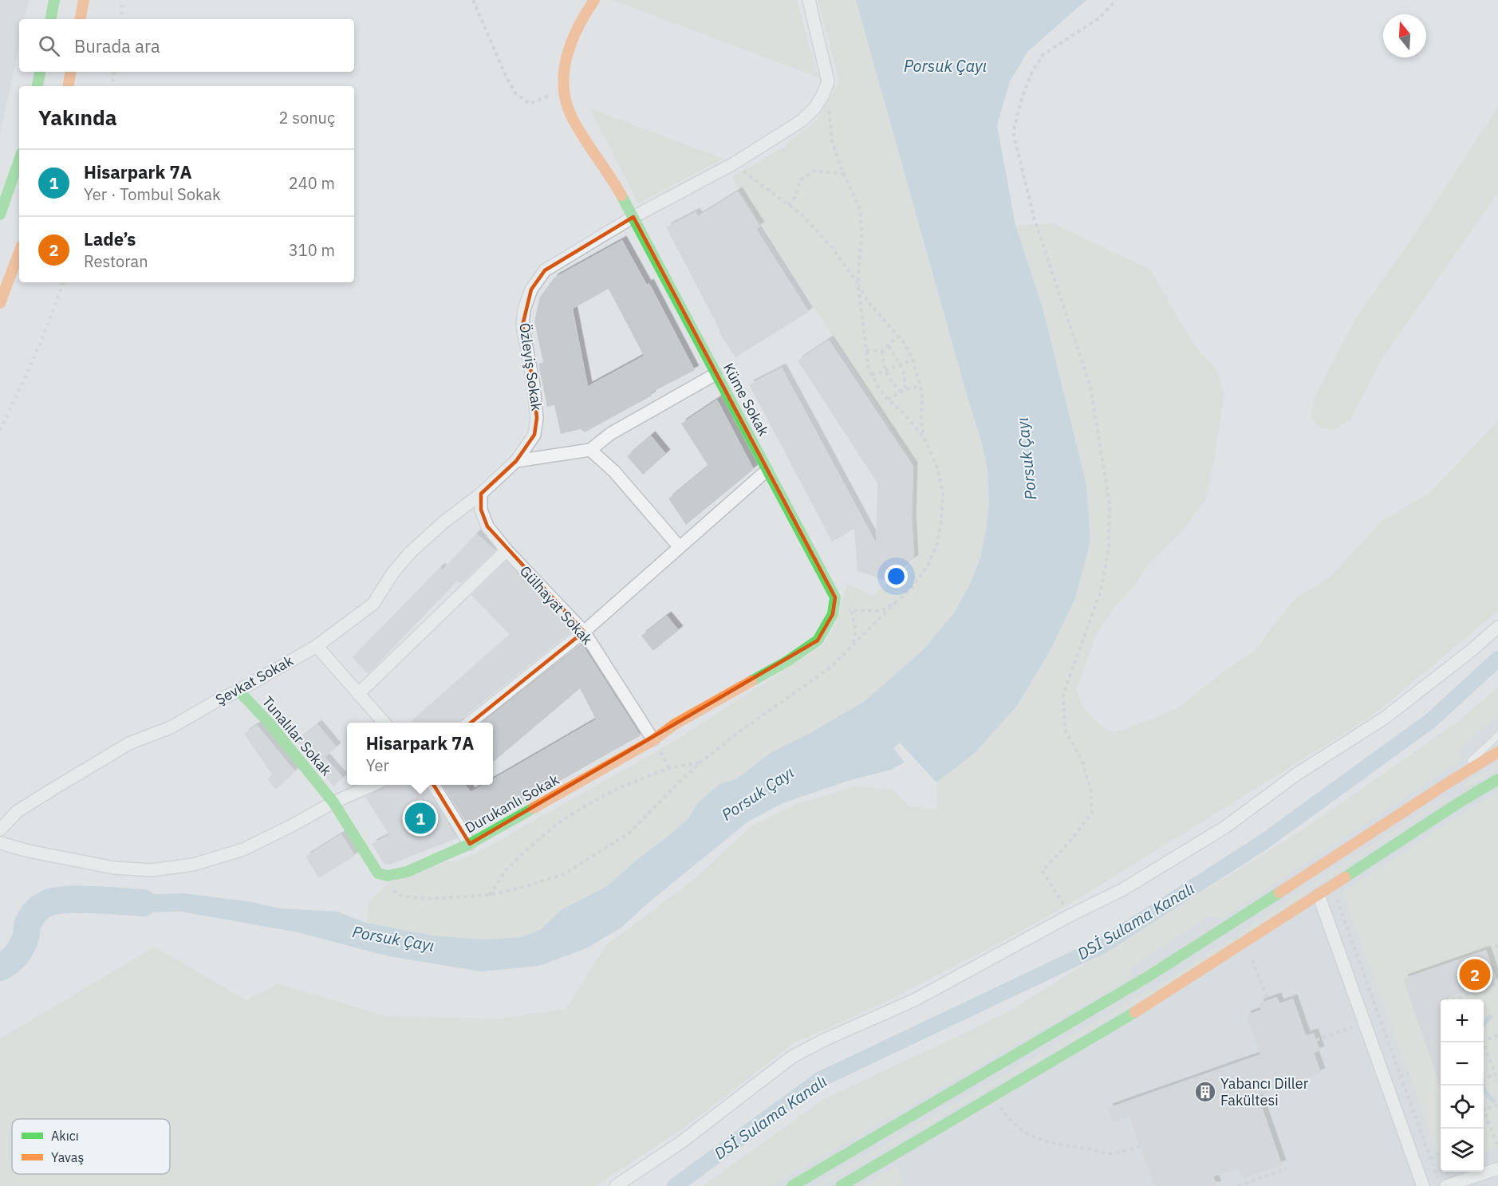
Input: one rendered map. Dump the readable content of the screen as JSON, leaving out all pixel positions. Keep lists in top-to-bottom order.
{
  "streets": {
    "main road": ["Küme Sokak", "Tunalılar Sokak", "Durukanlı Sokak"],
    "street": ["Özleyiş Sokak", "Gülhayat Sokak", "Şevkat Sokak"]
  },
  "crossings": [
    ["Özleyiş Sokak", "Küme Sokak"],
    ["Özleyiş Sokak", "Gülhayat Sokak"],
    ["Özleyiş Sokak", "Şevkat Sokak"],
    ["Gülhayat Sokak", "Şevkat Sokak"],
    ["Gülhayat Sokak", "Durukanlı Sokak"],
    ["Şevkat Sokak", "Tunalılar Sokak"],
    ["Tunalılar Sokak", "Durukanlı Sokak"]
  ],
  "water": ["Porsuk Çayı", "DSİ Sulama Kanalı"],
  "places": {
    "building": ["Yabancı Diller Fakültesi"]
  },
  "legend": ["Akıcı", "Yavaş"],
  "north": "top",
  "page": {
    "search": "Burada ara",
    "heading": ["Yakında", "2 sonuç"],
    "list": [
      {
        "mark": "1",
        "name": "Hisarpark 7A",
        "note": "Yer · Tombul Sokak",
        "value": "240 m"
      },
      {
        "mark": "2",
        "name": "Lade’s",
        "note": "Restoran",
        "value": "310 m"
      }
    ],
    "popup": ["Hisarpark 7A", "Yer"],
    "pins": ["1", "2"],
    "map_buttons": ["+", "−"]
  }
}
